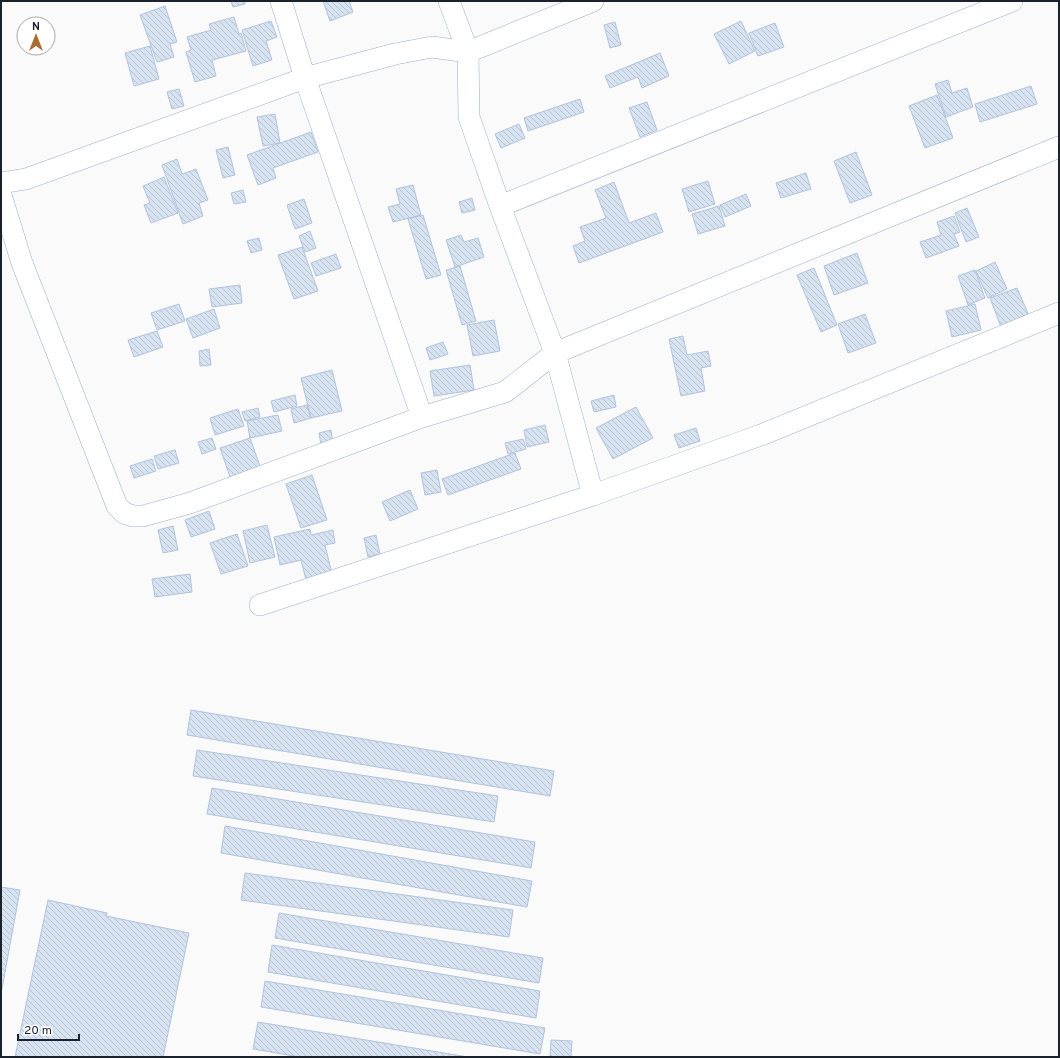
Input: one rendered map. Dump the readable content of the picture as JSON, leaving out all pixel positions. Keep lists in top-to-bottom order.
{
  "scale_bar": "20 m",
  "north": "top"
}
